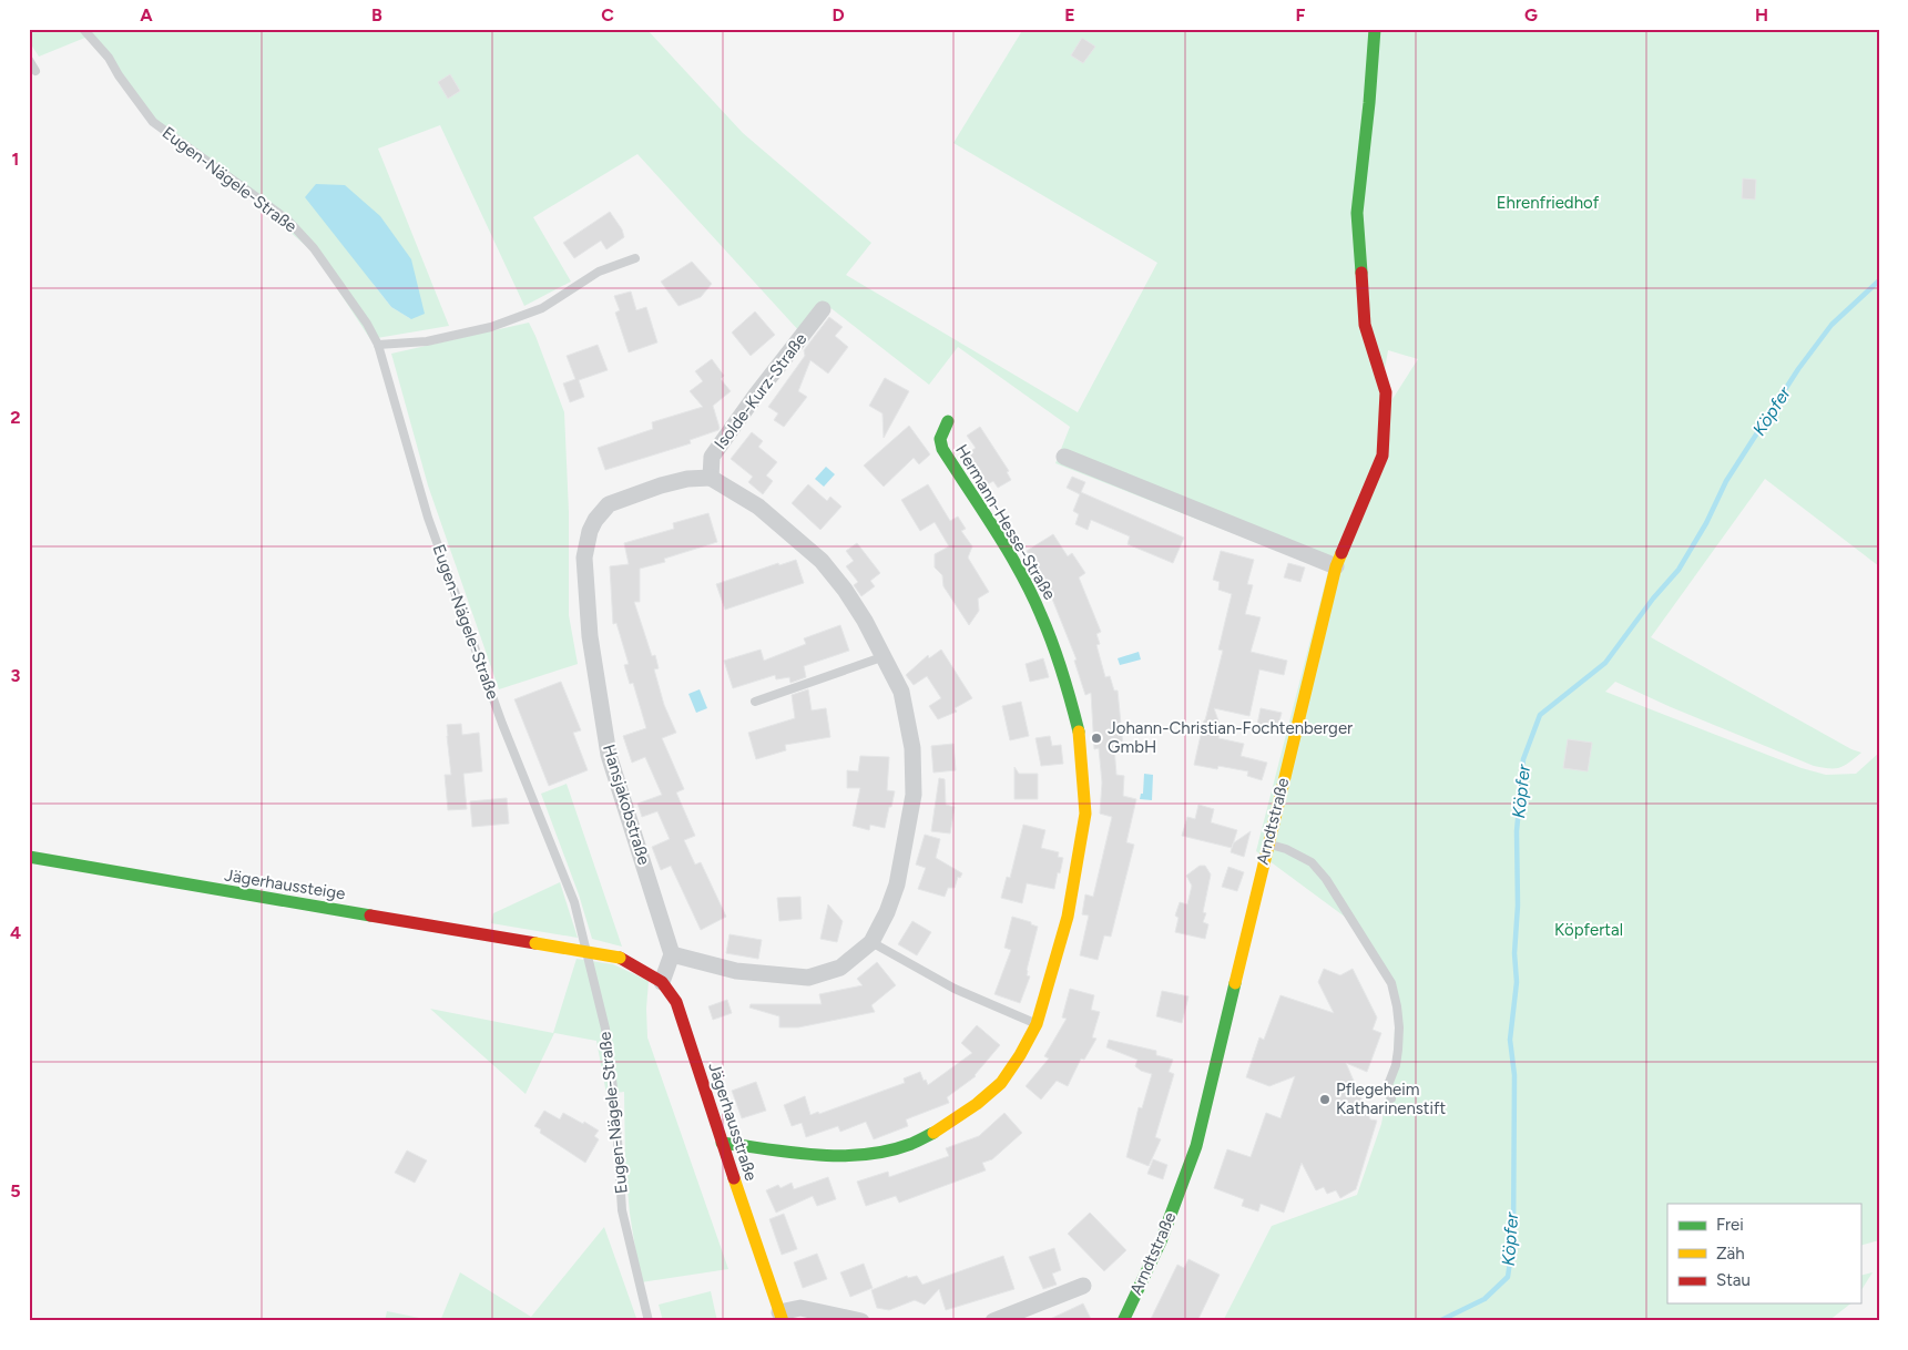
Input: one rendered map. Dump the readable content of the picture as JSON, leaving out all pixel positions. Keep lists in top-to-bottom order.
{
  "streets": {
    "street": [
      "Isolde-Kurz-Straße",
      "Hermann-Hesse-Straße",
      "Hansjakobstraße",
      "Arndtstraße",
      "Jägerhaussteige",
      "Jägerhausstraße"
    ],
    "lane": ["Eugen-Nägele-Straße"]
  },
  "crossings": [
    ["Isolde-Kurz-Straße", "Hansjakobstraße"],
    ["Hermann-Hesse-Straße", "Jägerhausstraße"],
    ["Jägerhaussteige", "Jägerhausstraße"]
  ],
  "water": ["Köpfer"],
  "parks": ["Ehrenfriedhof", "Köpfertal"],
  "places": ["Johann-Christian-Fochtenberger GmbH", "Pflegeheim Katharinenstift"],
  "legend": ["Frei", "Zäh", "Stau"],
  "grid": {
    "columns": [
      "A",
      "B",
      "C",
      "D",
      "E",
      "F",
      "G",
      "H"
    ],
    "rows": [
      "1",
      "2",
      "3",
      "4",
      "5"
    ]
  }
}
